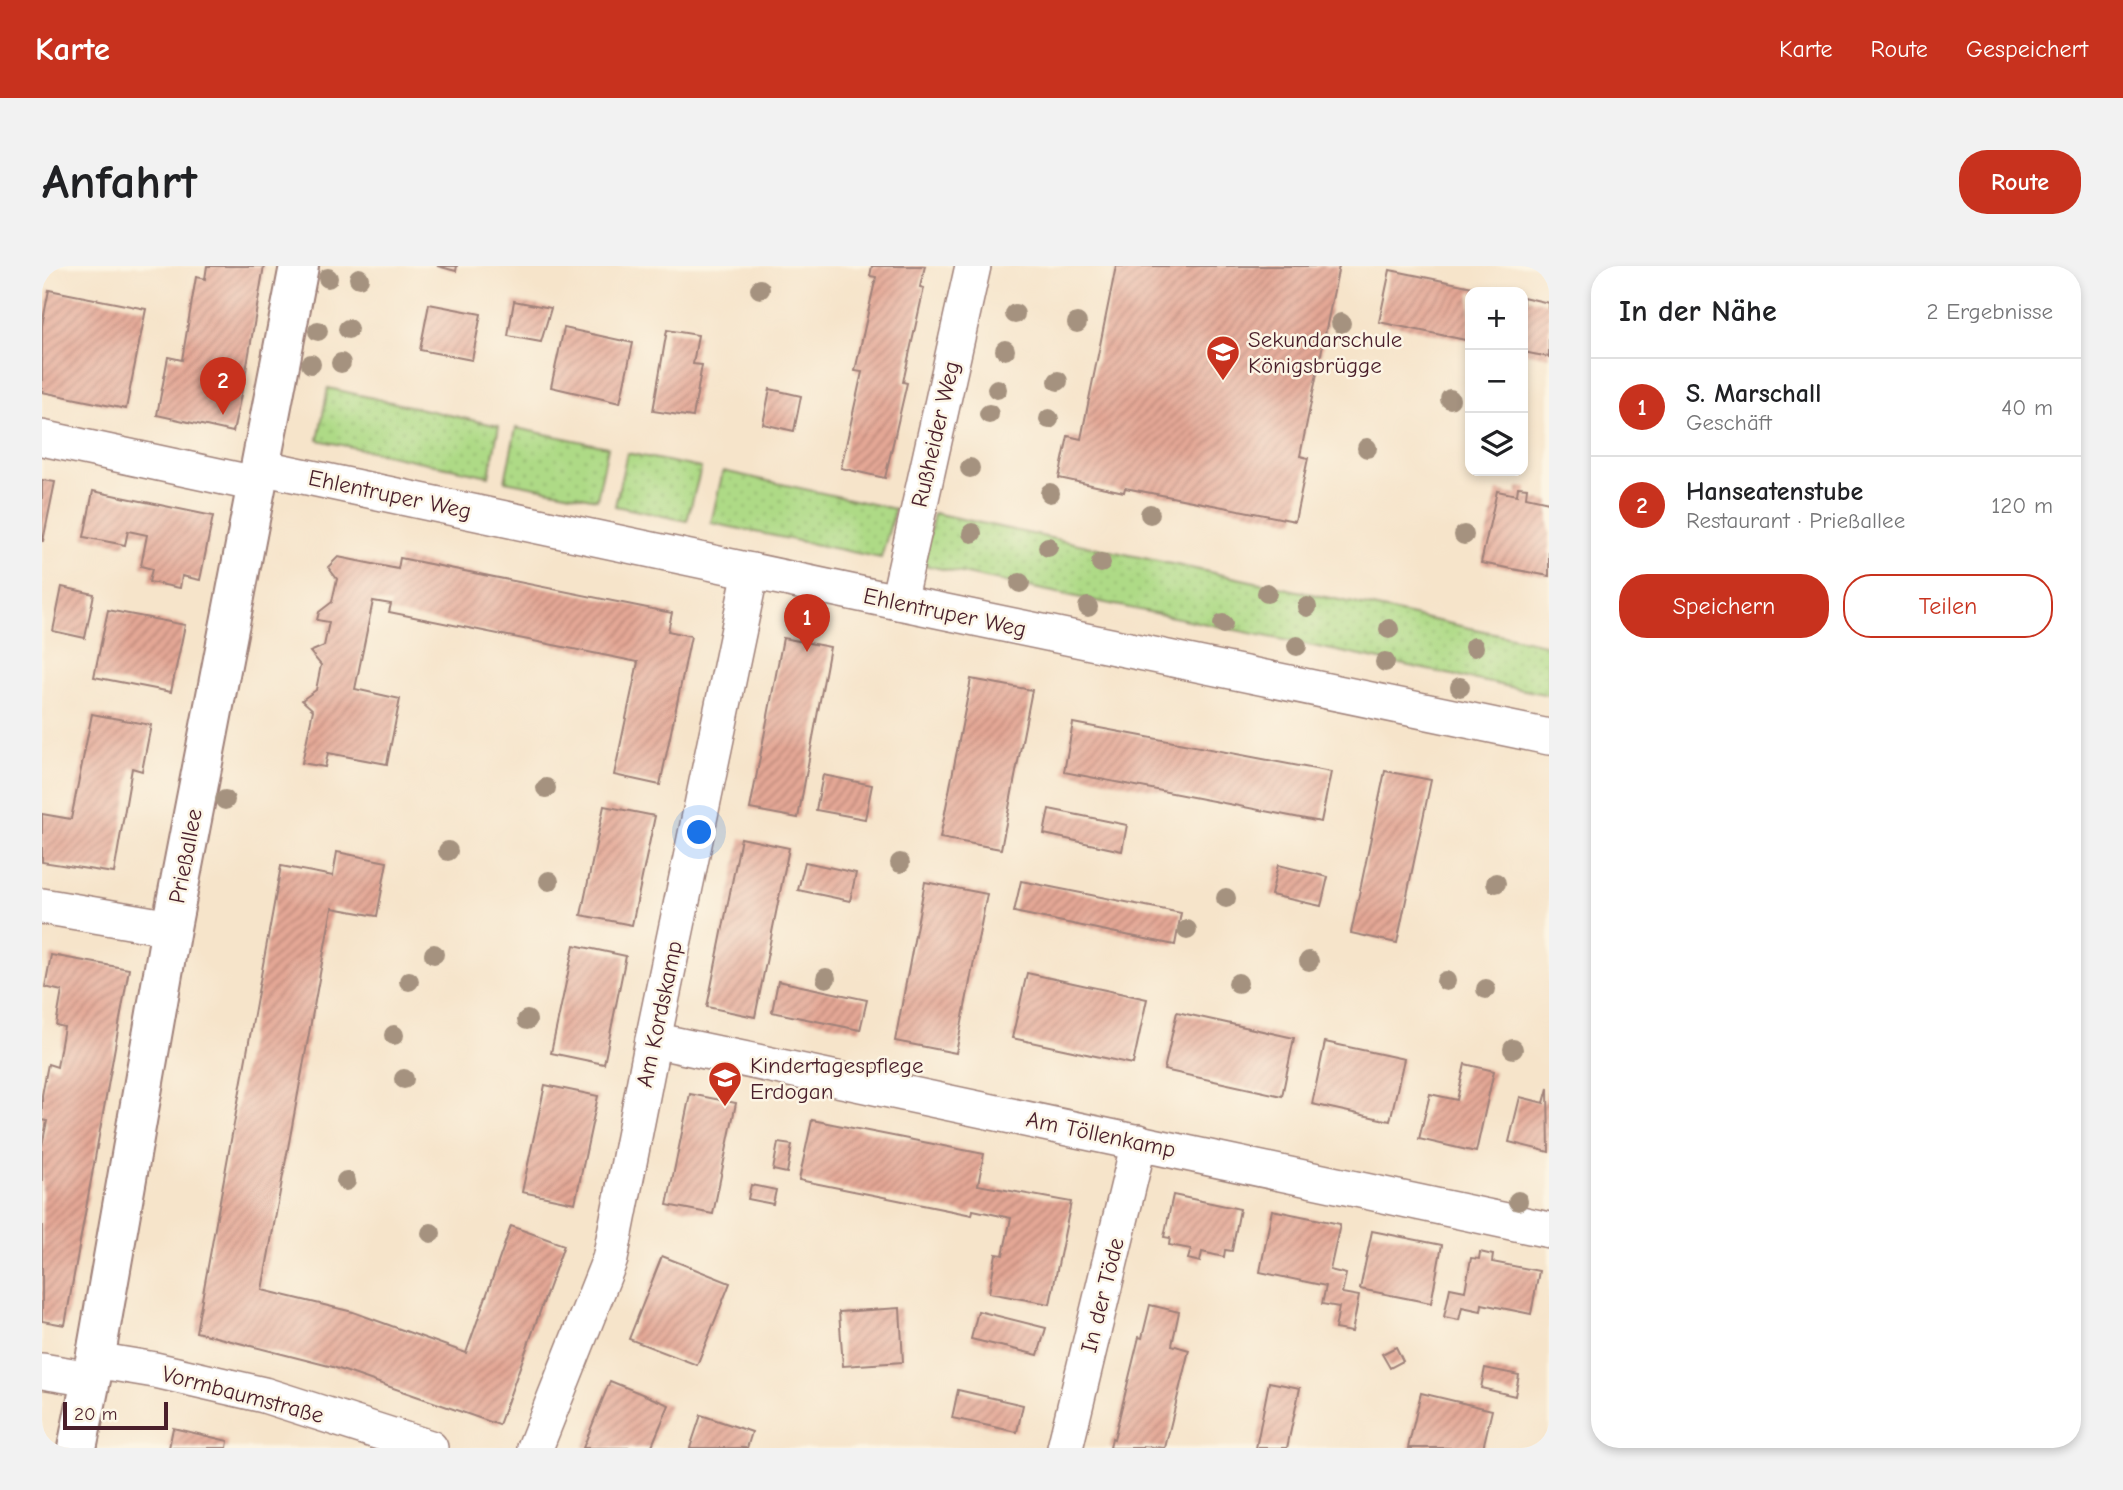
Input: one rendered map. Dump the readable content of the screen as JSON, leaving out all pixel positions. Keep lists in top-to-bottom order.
{
  "streets": {
    "street": [
      "Rußheider Weg",
      "Ehlentruper Weg",
      "Prießallee",
      "Am Kordskamp",
      "Am Töllenkamp",
      "In der Töde",
      "Vormbaumstraße"
    ]
  },
  "crossings": [
    ["Rußheider Weg", "Ehlentruper Weg"],
    ["Ehlentruper Weg", "Prießallee"],
    ["Ehlentruper Weg", "Am Kordskamp"],
    ["Prießallee", "Vormbaumstraße"],
    ["Am Kordskamp", "Am Töllenkamp"],
    ["Am Töllenkamp", "In der Töde"]
  ],
  "places": {
    "school or university": ["Sekundarschule Königsbrügge", "Kindertagespflege Erdogan"]
  },
  "scale_bar": "20 m",
  "page": {
    "header": "Karte",
    "nav": ["Karte", "Route", "Gespeichert"],
    "buttons": [
      "Route",
      ["Speichern", "Teilen"]
    ],
    "title": "Anfahrt",
    "heading": ["In der Nähe", "2 Ergebnisse"],
    "map_buttons": ["+", "−"],
    "pins": ["2", "1"],
    "list": [
      {
        "mark": "1",
        "name": "S. Marschall",
        "note": "Geschäft",
        "value": "40 m"
      },
      {
        "mark": "2",
        "name": "Hanseatenstube",
        "note": "Restaurant · Prießallee",
        "value": "120 m"
      }
    ],
    "scale": "20 m"
  }
}
